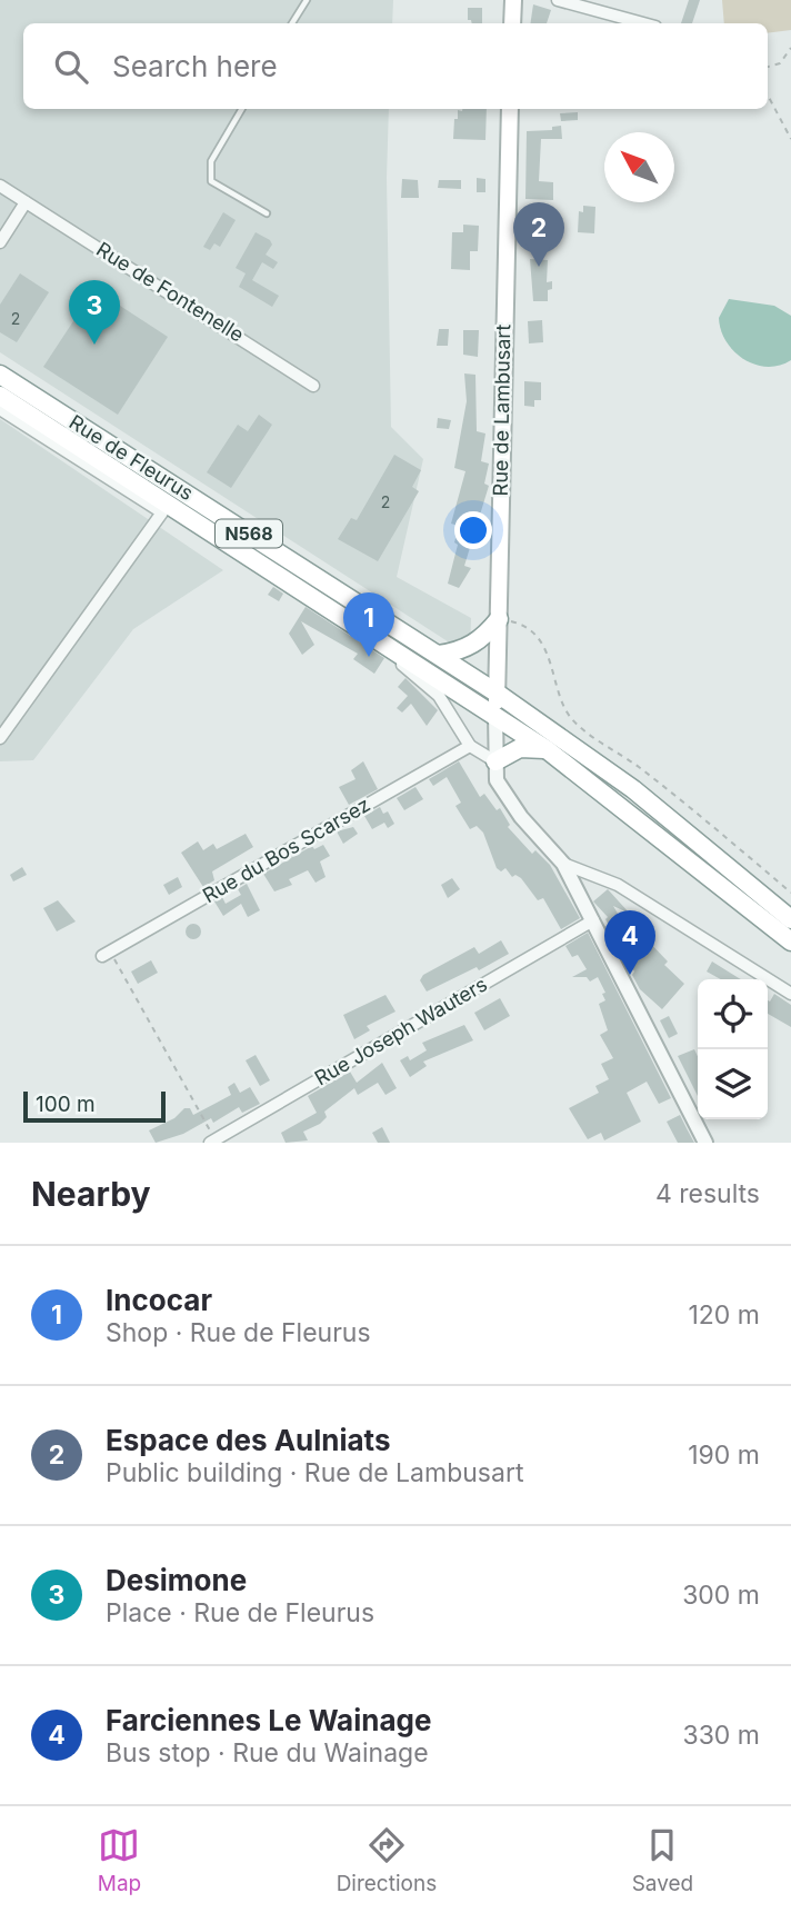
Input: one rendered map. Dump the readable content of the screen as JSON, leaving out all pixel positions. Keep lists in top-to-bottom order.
{
  "streets": {
    "highway": ["Rue de Fleurus", "N568"],
    "main road": ["Rue de Lambusart"],
    "street": ["Rue de Fontenelle", "Rue du Bos Scarsez", "Rue Joseph Wauters"]
  },
  "crossings": [
    ["Rue de Lambusart", "Rue de Fleurus"],
    ["Rue de Lambusart", "N568"],
    ["Rue de Fleurus", "N568"]
  ],
  "house_numbers": ["2", "2"],
  "scale_bar": "100 m",
  "north": "top left",
  "page": {
    "search": "Search here",
    "pins": [
      "2",
      "3",
      "1",
      "4"
    ],
    "scale": "100 m",
    "heading": ["Nearby", "4 results"],
    "list": [
      {
        "mark": "1",
        "name": "Incocar",
        "note": "Shop · Rue de Fleurus",
        "value": "120 m"
      },
      {
        "mark": "2",
        "name": "Espace des Aulniats",
        "note": "Public building · Rue de Lambusart",
        "value": "190 m"
      },
      {
        "mark": "3",
        "name": "Desimone",
        "note": "Place · Rue de Fleurus",
        "value": "300 m"
      },
      {
        "mark": "4",
        "name": "Farciennes Le Wainage",
        "note": "Bus stop · Rue du Wainage",
        "value": "330 m"
      }
    ],
    "nav": ["Map", "Directions", "Saved"]
  }
}
